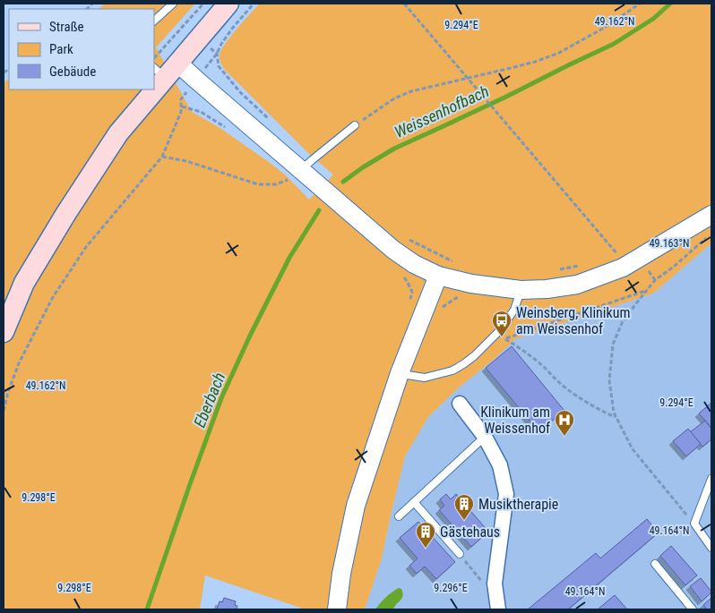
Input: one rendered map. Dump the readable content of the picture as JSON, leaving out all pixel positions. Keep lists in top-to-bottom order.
{
  "water": ["Weissenhofbach", "Eberbach"],
  "places": {
    "bus stop": ["Weinsberg, Klinikum am Weissenhof"],
    "hospital": ["Klinikum am Weissenhof"],
    "building": ["Musiktherapie", "Gästehaus"]
  },
  "legend": ["Straße", "Park", "Gebäude"],
  "coordinates": [
    "49.162°N",
    "9.294°E",
    "49.163°N",
    "9.298°E",
    "49.164°N",
    "9.296°E"
  ]
}
